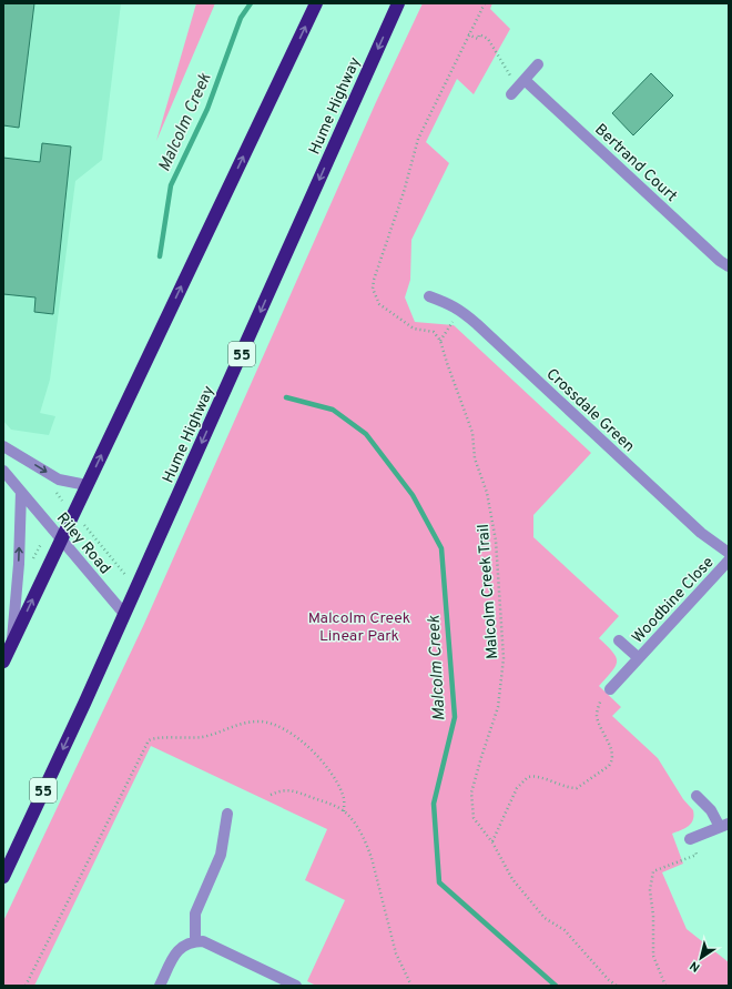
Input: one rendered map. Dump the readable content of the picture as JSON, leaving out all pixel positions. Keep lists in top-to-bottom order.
{
  "streets": {
    "highway": ["Hume Highway", "55"],
    "street": [
      "Bertrand Court",
      "Crossdale Green",
      "Riley Road",
      "Woodbine Close"
    ],
    "path": ["Malcolm Creek Trail"]
  },
  "crossings": [
    ["Hume Highway", "Riley Road"]
  ],
  "water": ["Malcolm Creek"],
  "parks": ["Malcolm Creek Linear Park"],
  "north": "bottom left"
}
